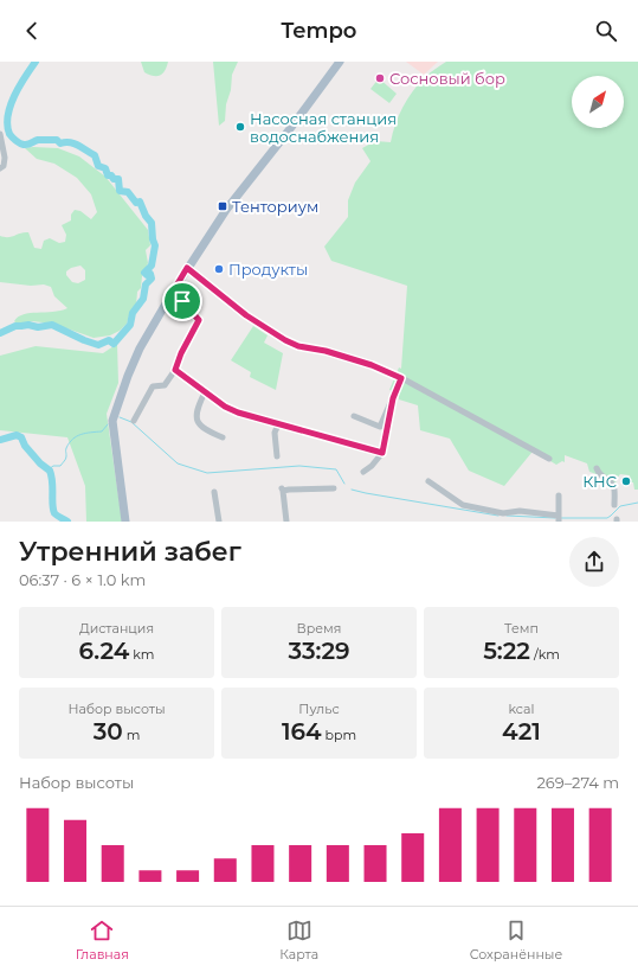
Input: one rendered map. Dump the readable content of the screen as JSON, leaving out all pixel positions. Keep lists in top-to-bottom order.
{
  "places": {
    "other": [
      "Сосновый бор",
      "Насосная станция водоснабжения",
      "Пpoдукты",
      "КНС"
    ],
    "transit": ["Тенториум"]
  },
  "north": "top right",
  "page": {
    "header": "Tempo",
    "heading": ["Утренний забег", "06:37 · 6 × 1.0 km"],
    "stats": [
      ["Дистанция", "6.24 km"],
      ["Время", "33:29"],
      ["Темп", "5:22 /km"],
      ["Набор высоты", "30 m"],
      ["Пульс", "164 bpm"],
      ["kcal", "421"]
    ],
    "chart": ["Набор высоты", "269–274 m"],
    "tabs": ["Главная", "Карта", "Сохранённые"]
  }
}
